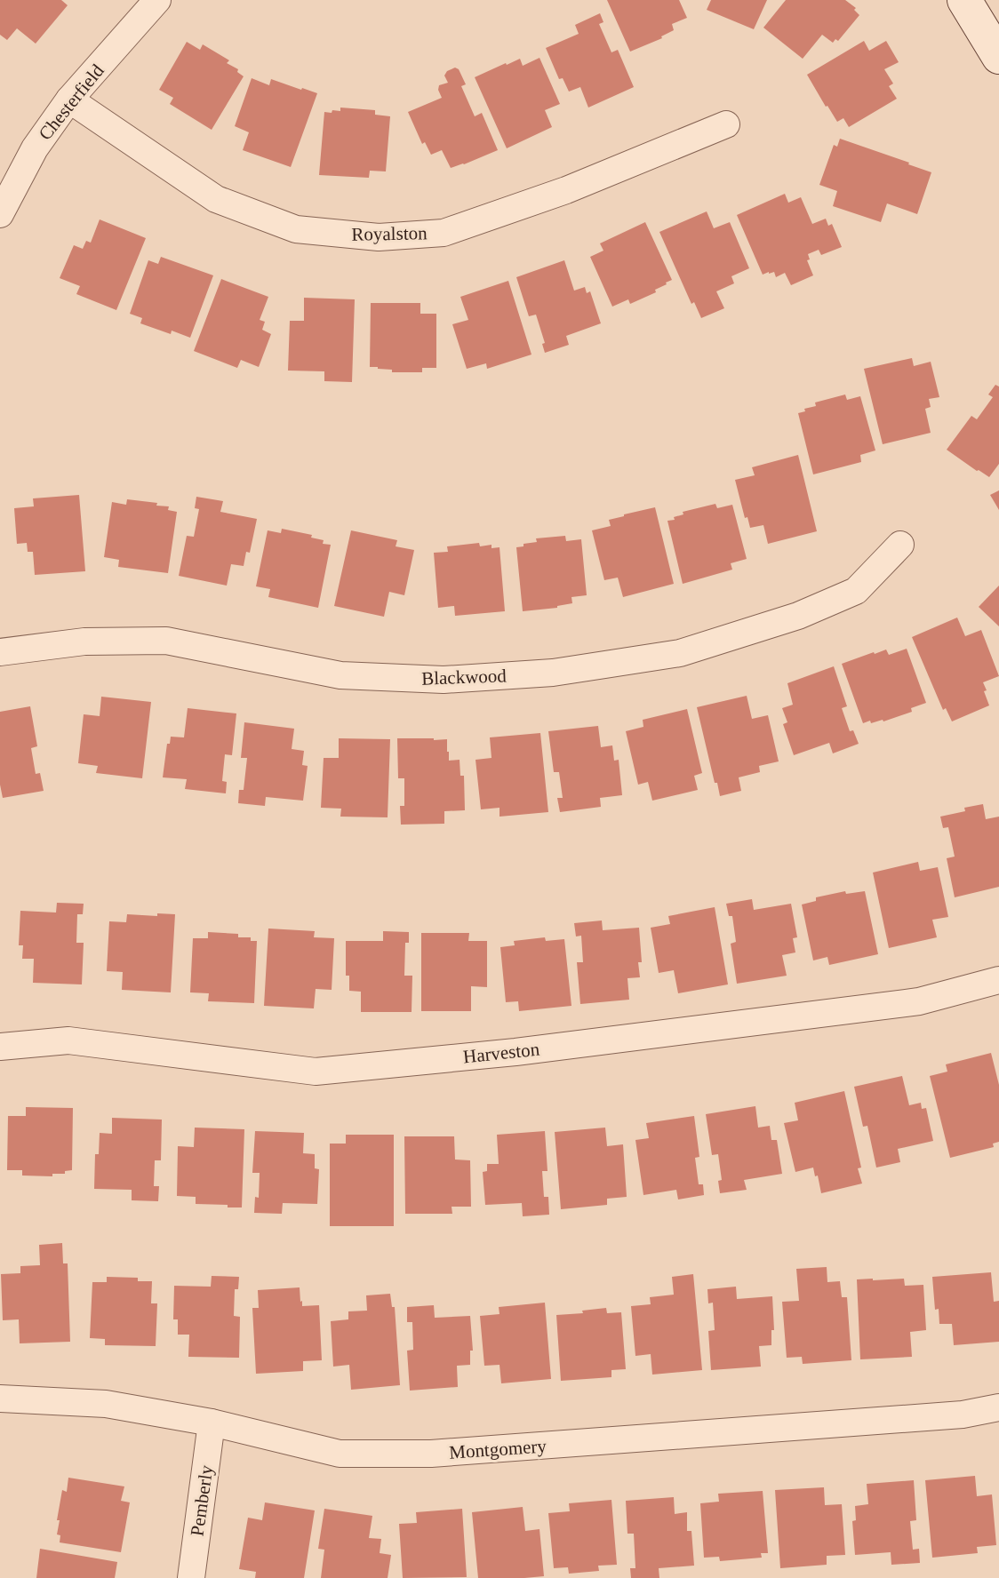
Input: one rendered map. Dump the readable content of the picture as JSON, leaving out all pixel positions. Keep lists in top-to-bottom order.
{
  "streets": {
    "street": [
      "Chesterfield",
      "Royalston",
      "Blackwood",
      "Harveston",
      "Montgomery",
      "Pemberly"
    ]
  },
  "crossings": [
    ["Chesterfield", "Royalston"],
    ["Montgomery", "Pemberly"]
  ]
}
